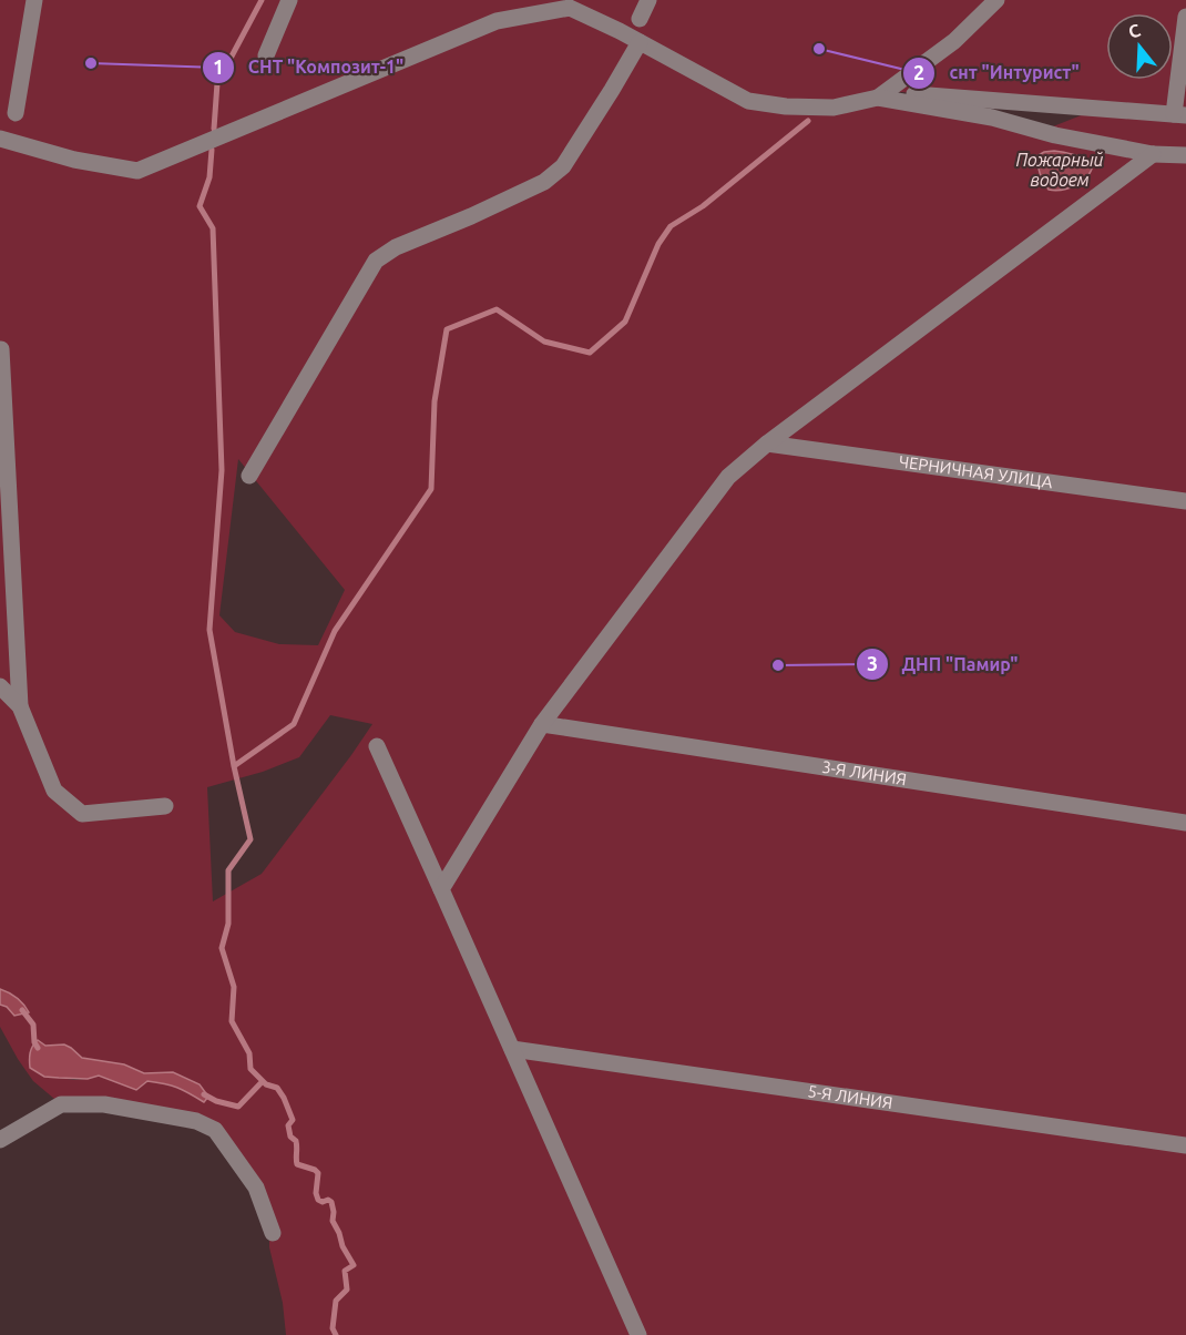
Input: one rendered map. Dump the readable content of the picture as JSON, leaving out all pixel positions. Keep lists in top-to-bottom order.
{
  "streets": {
    "street": ["ЧЕРНИЧНАЯ УЛИЦА", "3-Я ЛИНИЯ", "5-Я ЛИНИЯ"]
  },
  "water": ["Пожарный водоем"],
  "places": ["снт \"Интурист\"", "СНТ \"Композит-1\"", "ДНП \"Памир\""],
  "north": "top"
}
